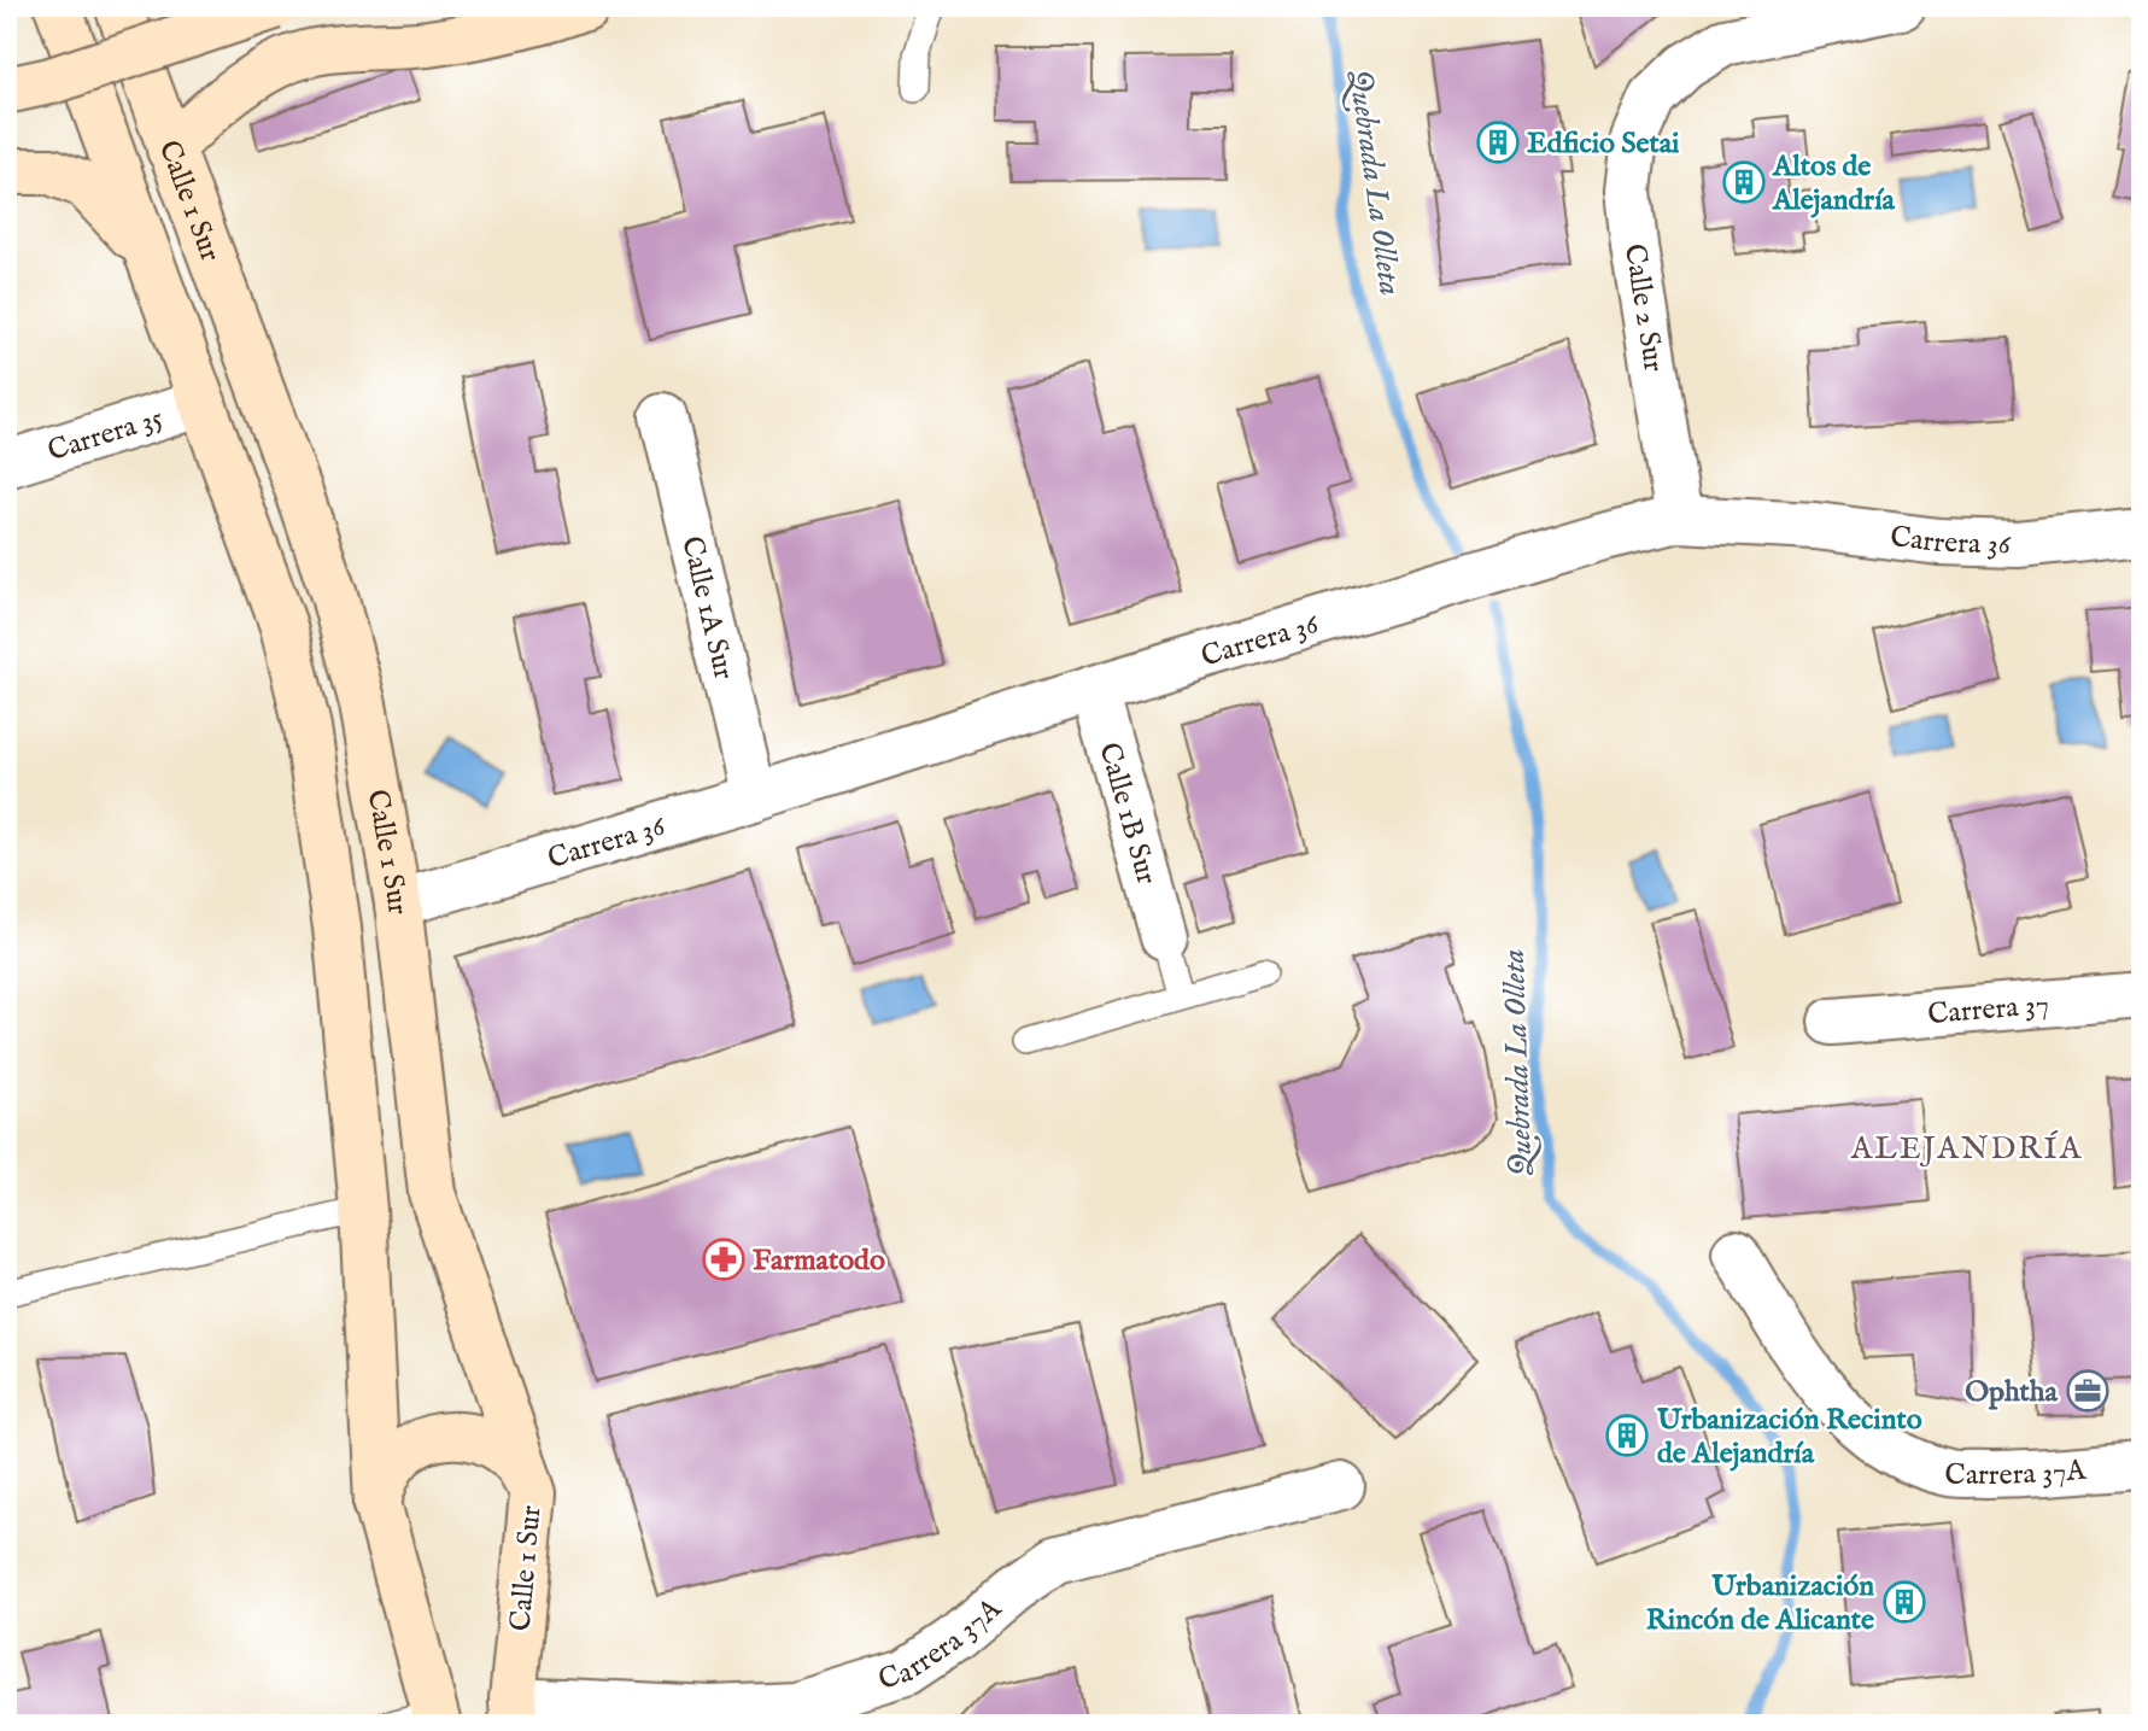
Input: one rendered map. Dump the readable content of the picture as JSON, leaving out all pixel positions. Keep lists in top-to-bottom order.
{
  "streets": {
    "street": [
      "Calle 1 Sur",
      "Calle 2 Sur",
      "Carrera 35",
      "Carrera 36",
      "Calle 1A Sur",
      "Calle 1B Sur",
      "Carrera 37",
      "Carrera 37A"
    ]
  },
  "crossings": [
    ["Calle 1 Sur", "Carrera 35"],
    ["Calle 1 Sur", "Carrera 36"],
    ["Calle 1 Sur", "Carrera 37A"],
    ["Calle 2 Sur", "Carrera 36"],
    ["Carrera 36", "Calle 1A Sur"],
    ["Carrera 36", "Calle 1B Sur"]
  ],
  "districts": ["ALEJANDRÍA"],
  "water": ["Quebrada La Olleta"],
  "places": {
    "building": [
      "Edficio Setai",
      "Altos de Alejandría",
      "Urbanización Recinto de Alejandría",
      "Urbanización Rincón de Alicante"
    ],
    "pharmacy": ["Farmatodo"],
    "office": ["Ophtha"]
  }
}
